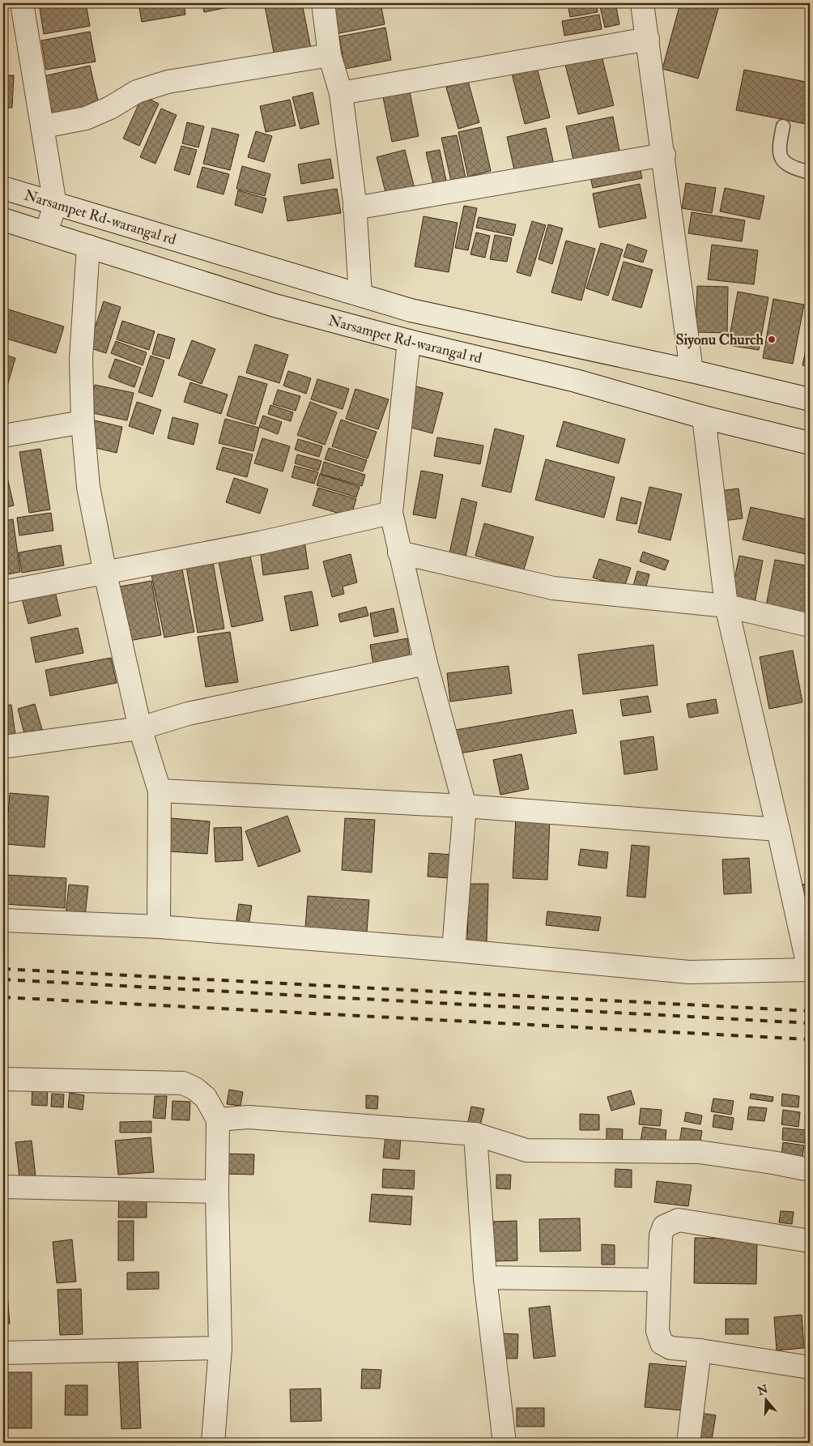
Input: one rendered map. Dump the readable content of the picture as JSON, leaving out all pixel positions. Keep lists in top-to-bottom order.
{
  "streets": {
    "street": ["Narsampet Rd-warangal rd"]
  },
  "places": ["Siyonu Church"],
  "north": "top"
}
